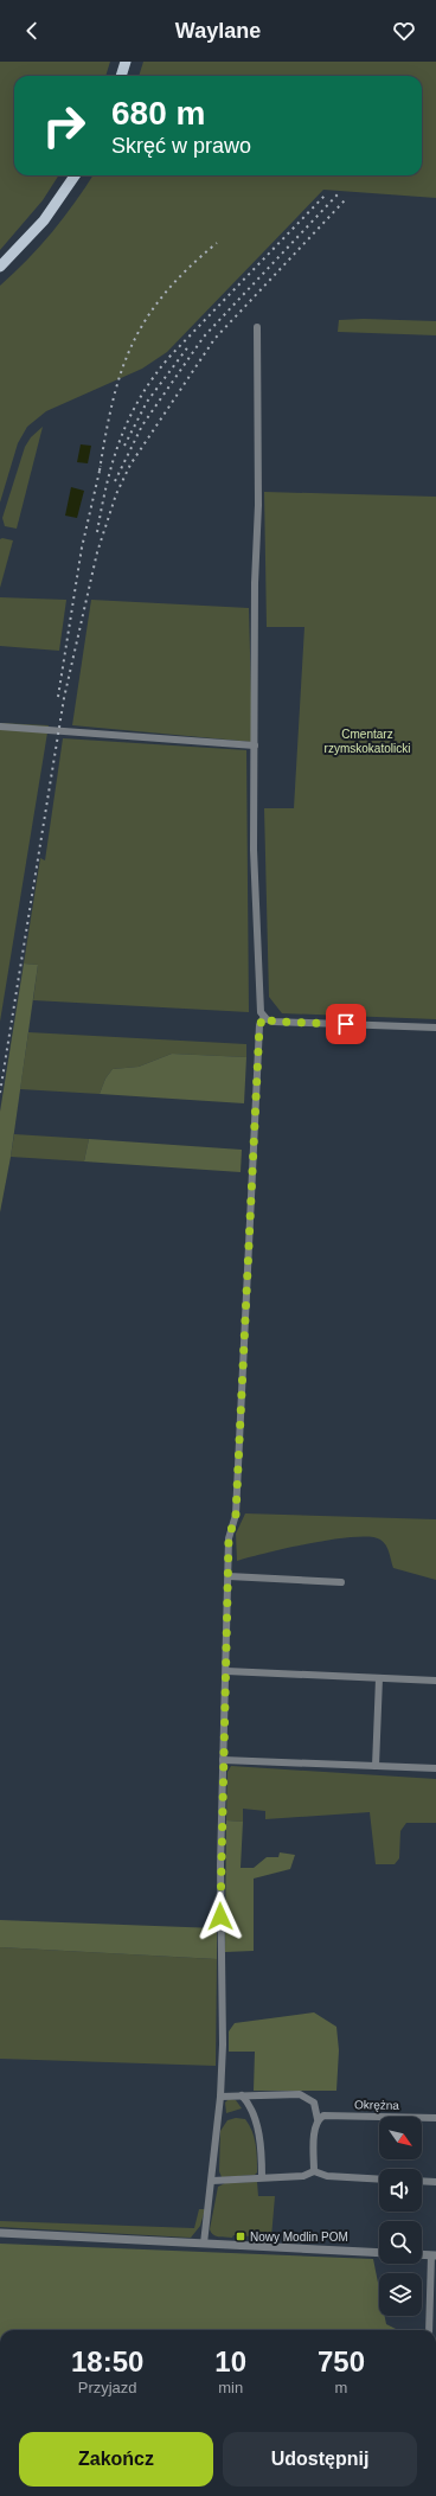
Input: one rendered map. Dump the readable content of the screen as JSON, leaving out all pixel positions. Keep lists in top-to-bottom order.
{
  "streets": {
    "street": ["Okrężna"]
  },
  "parks": ["Cmentarz rzymskokatolicki"],
  "places": {
    "transit": ["Nowy Modlin POM"]
  },
  "north": "bottom right",
  "page": {
    "header": "Waylane",
    "turn": ["680 m", "Skręć w prawo"],
    "eta": [
      "18:50",
      "Przyjazd",
      "10",
      "min",
      "750",
      "m"
    ],
    "buttons": ["Zakończ", "Udostępnij"]
  }
}
